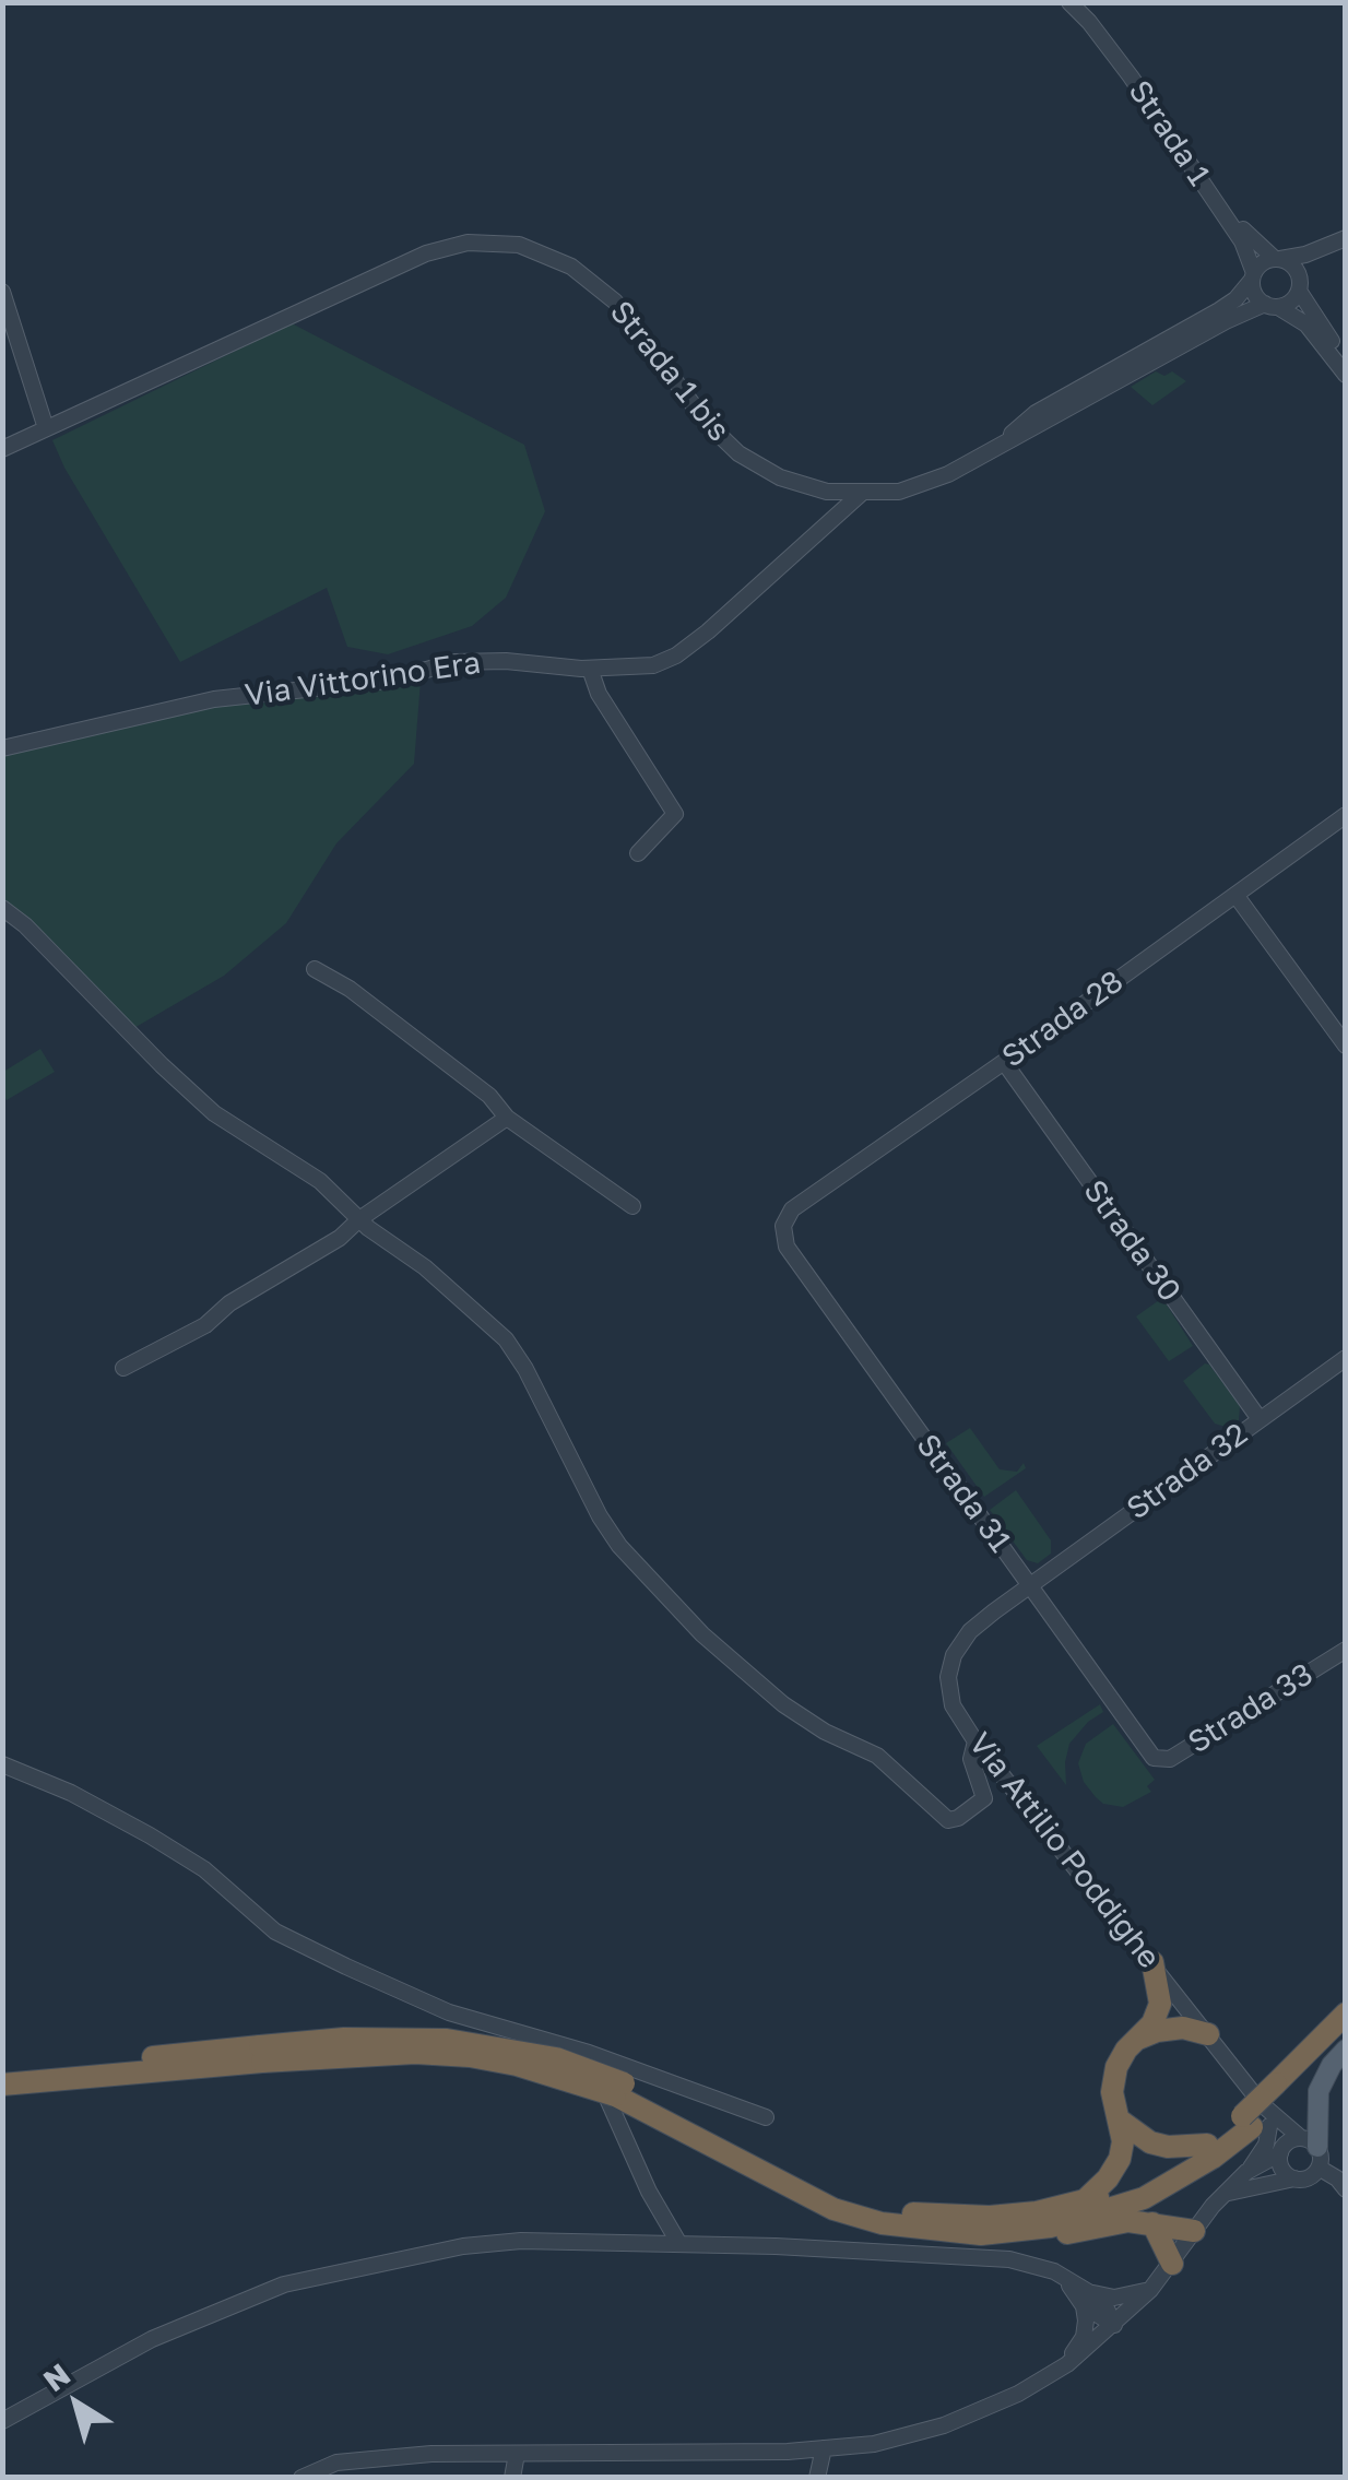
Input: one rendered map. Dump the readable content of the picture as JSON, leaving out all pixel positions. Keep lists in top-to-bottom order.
{
  "streets": {
    "street": [
      "Strada 1",
      "Strada 1 bis",
      "Via Vittorino Era",
      "Strada 28",
      "Strada 30",
      "Strada 32",
      "Strada 31",
      "Strada 33",
      "Via Attilio Poddighe"
    ]
  },
  "crossings": [
    ["Strada 1", "Strada 1 bis"],
    ["Strada 1 bis", "Via Vittorino Era"],
    ["Strada 28", "Strada 30"],
    ["Strada 28", "Strada 31"],
    ["Strada 30", "Strada 32"],
    ["Strada 32", "Strada 31"],
    ["Strada 32", "Via Attilio Poddighe"],
    ["Strada 31", "Strada 33"],
    ["Strada 31", "Via Attilio Poddighe"]
  ],
  "north": "top left"
}
